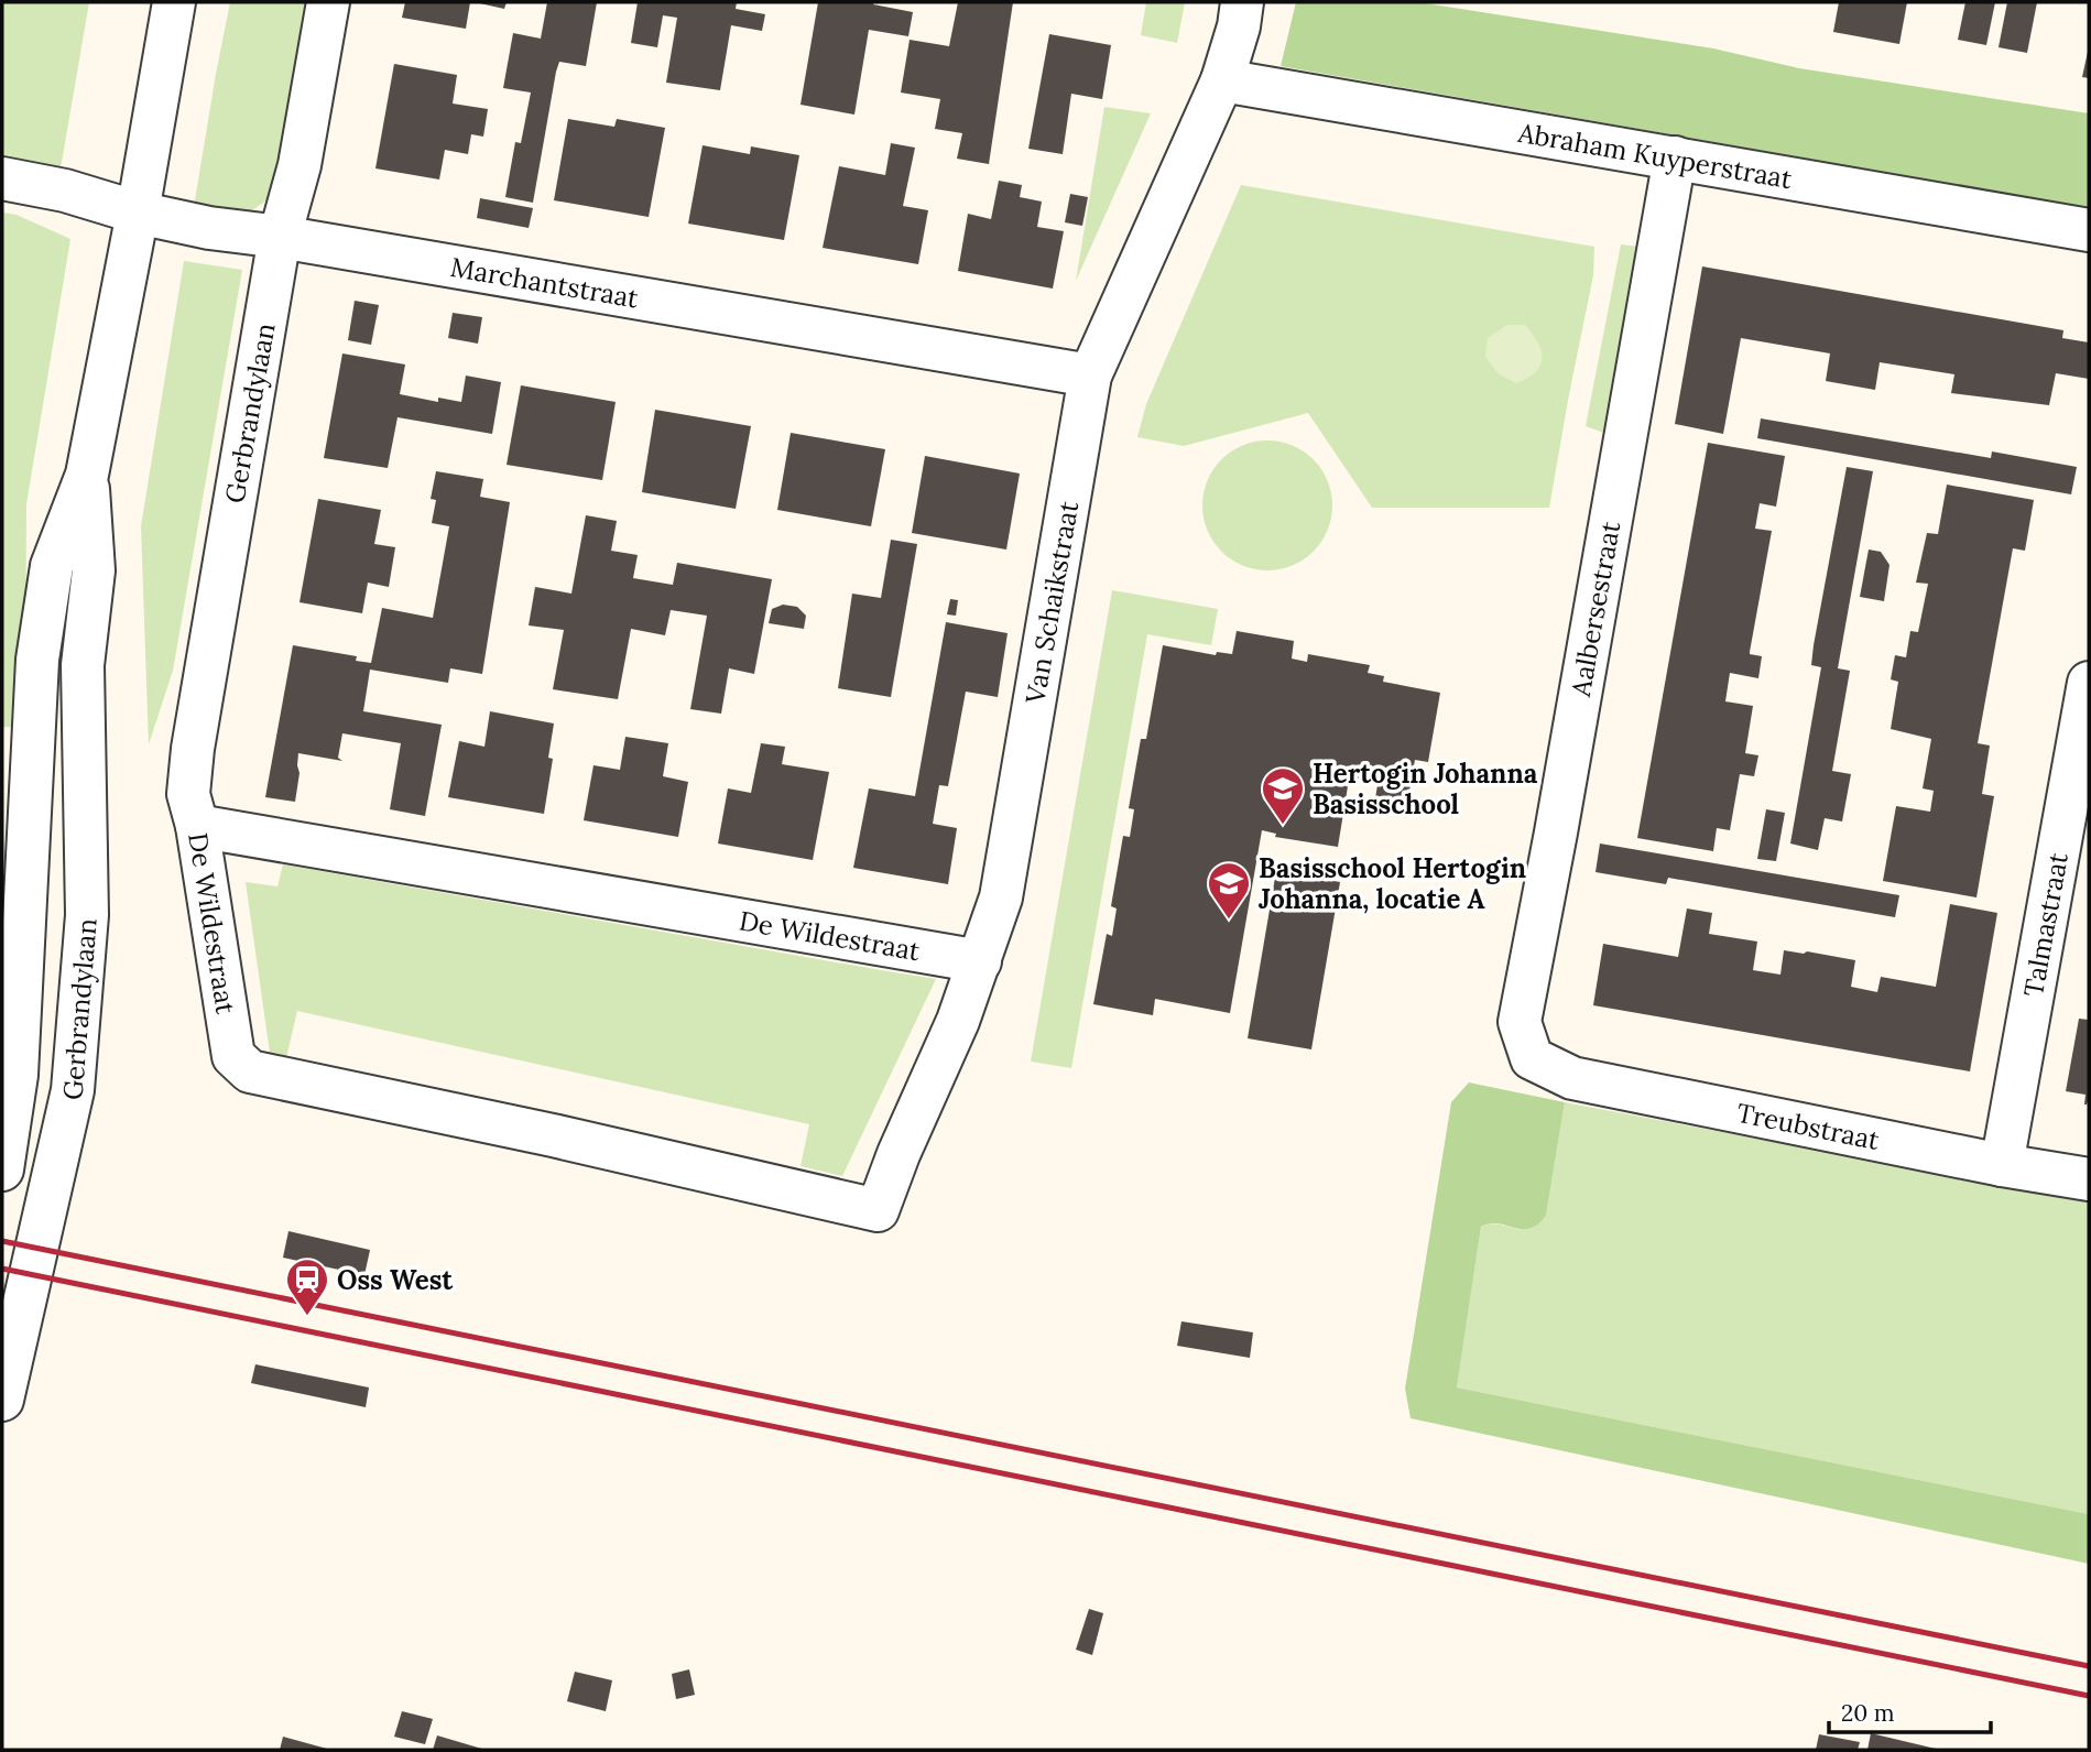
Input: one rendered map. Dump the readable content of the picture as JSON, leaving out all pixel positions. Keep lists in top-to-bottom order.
{
  "streets": {
    "street": [
      "Abraham Kuyperstraat",
      "Marchantstraat",
      "Gerbrandylaan",
      "Van Schaikstraat",
      "Aalbersestraat",
      "Talmastraat",
      "De Wildestraat",
      "Treubstraat"
    ]
  },
  "crossings": [
    ["Abraham Kuyperstraat", "Van Schaikstraat"],
    ["Abraham Kuyperstraat", "Aalbersestraat"],
    ["Marchantstraat", "Gerbrandylaan"],
    ["Marchantstraat", "Van Schaikstraat"],
    ["Gerbrandylaan", "De Wildestraat"],
    ["Van Schaikstraat", "De Wildestraat"],
    ["Aalbersestraat", "Treubstraat"],
    ["Talmastraat", "Treubstraat"]
  ],
  "places": {
    "school or university": ["Hertogin Johanna Basisschool", "Basisschool Hertogin Johanna, locatie A"],
    "station": ["Oss West"]
  },
  "scale_bar": "20 m"
}
